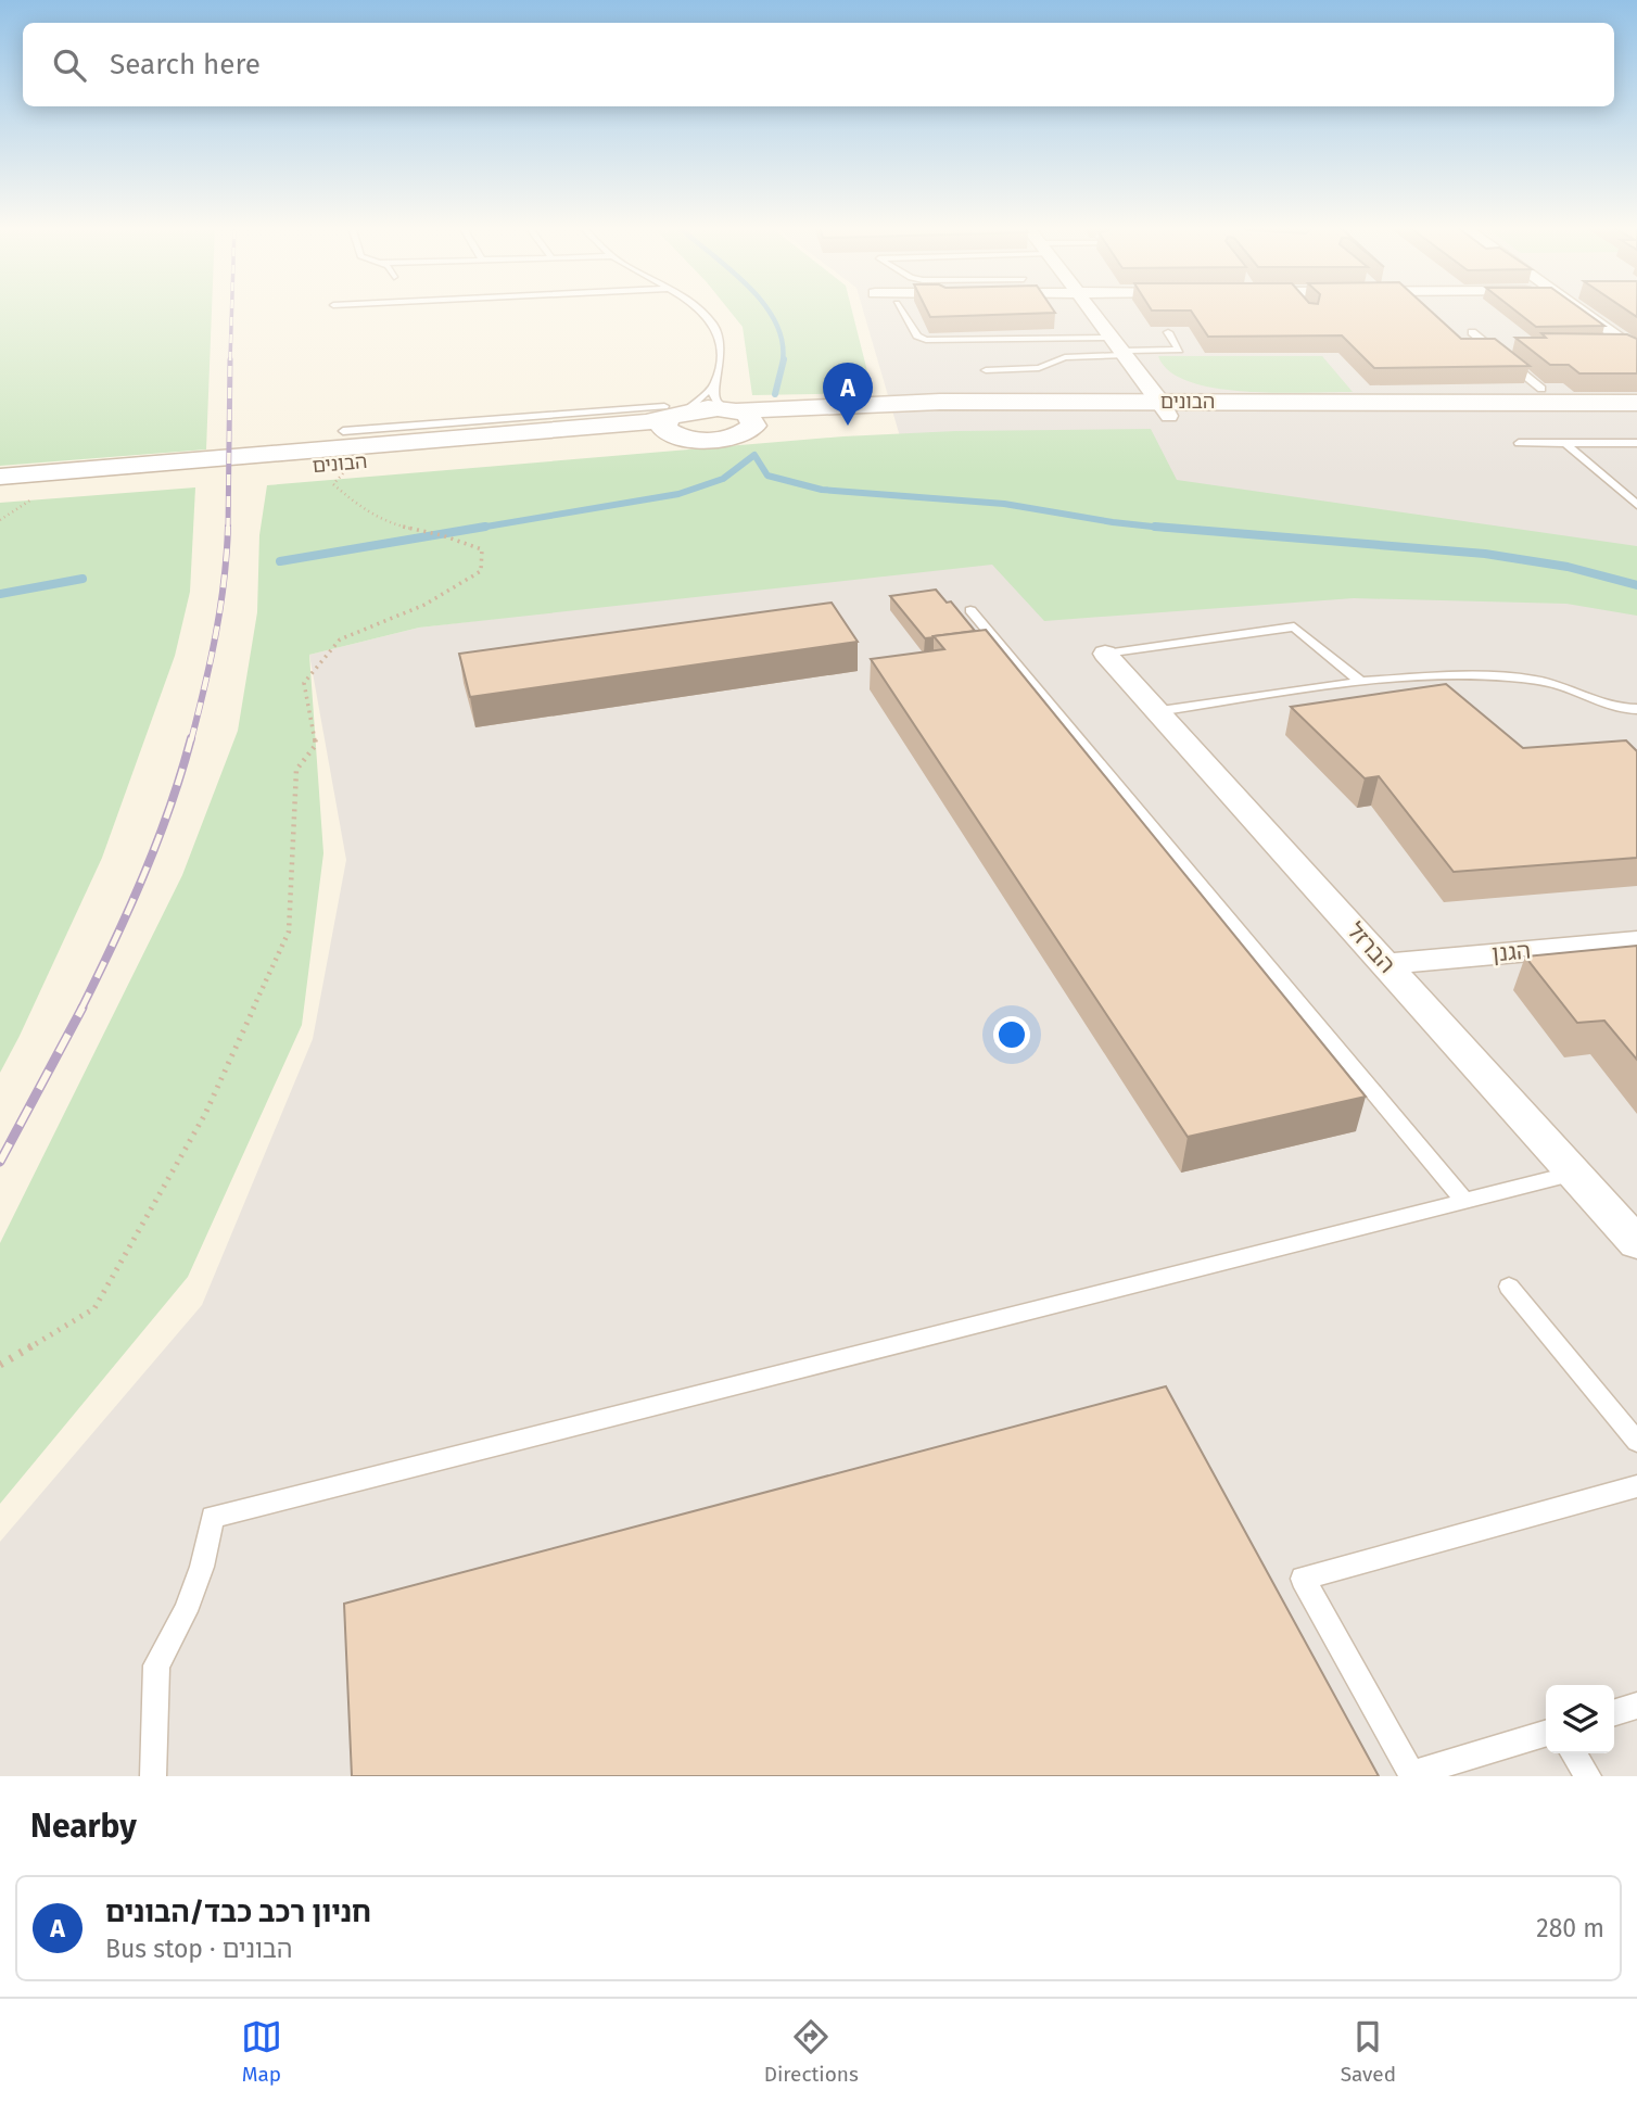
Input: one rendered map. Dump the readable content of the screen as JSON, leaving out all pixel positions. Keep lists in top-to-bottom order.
{
  "streets": {
    "street": ["הבונים", "הברזל", "הגנן"]
  },
  "crossings": [
    ["הברזל", "הגנן"]
  ],
  "page": {
    "search": "Search here",
    "pins": "A",
    "heading": "Nearby",
    "list": [
      {
        "mark": "A",
        "name": "חניון רכב כבד/הבונים",
        "note": "Bus stop · הבונים",
        "value": "280 m"
      }
    ],
    "nav": ["Map", "Directions", "Saved"]
  }
}
